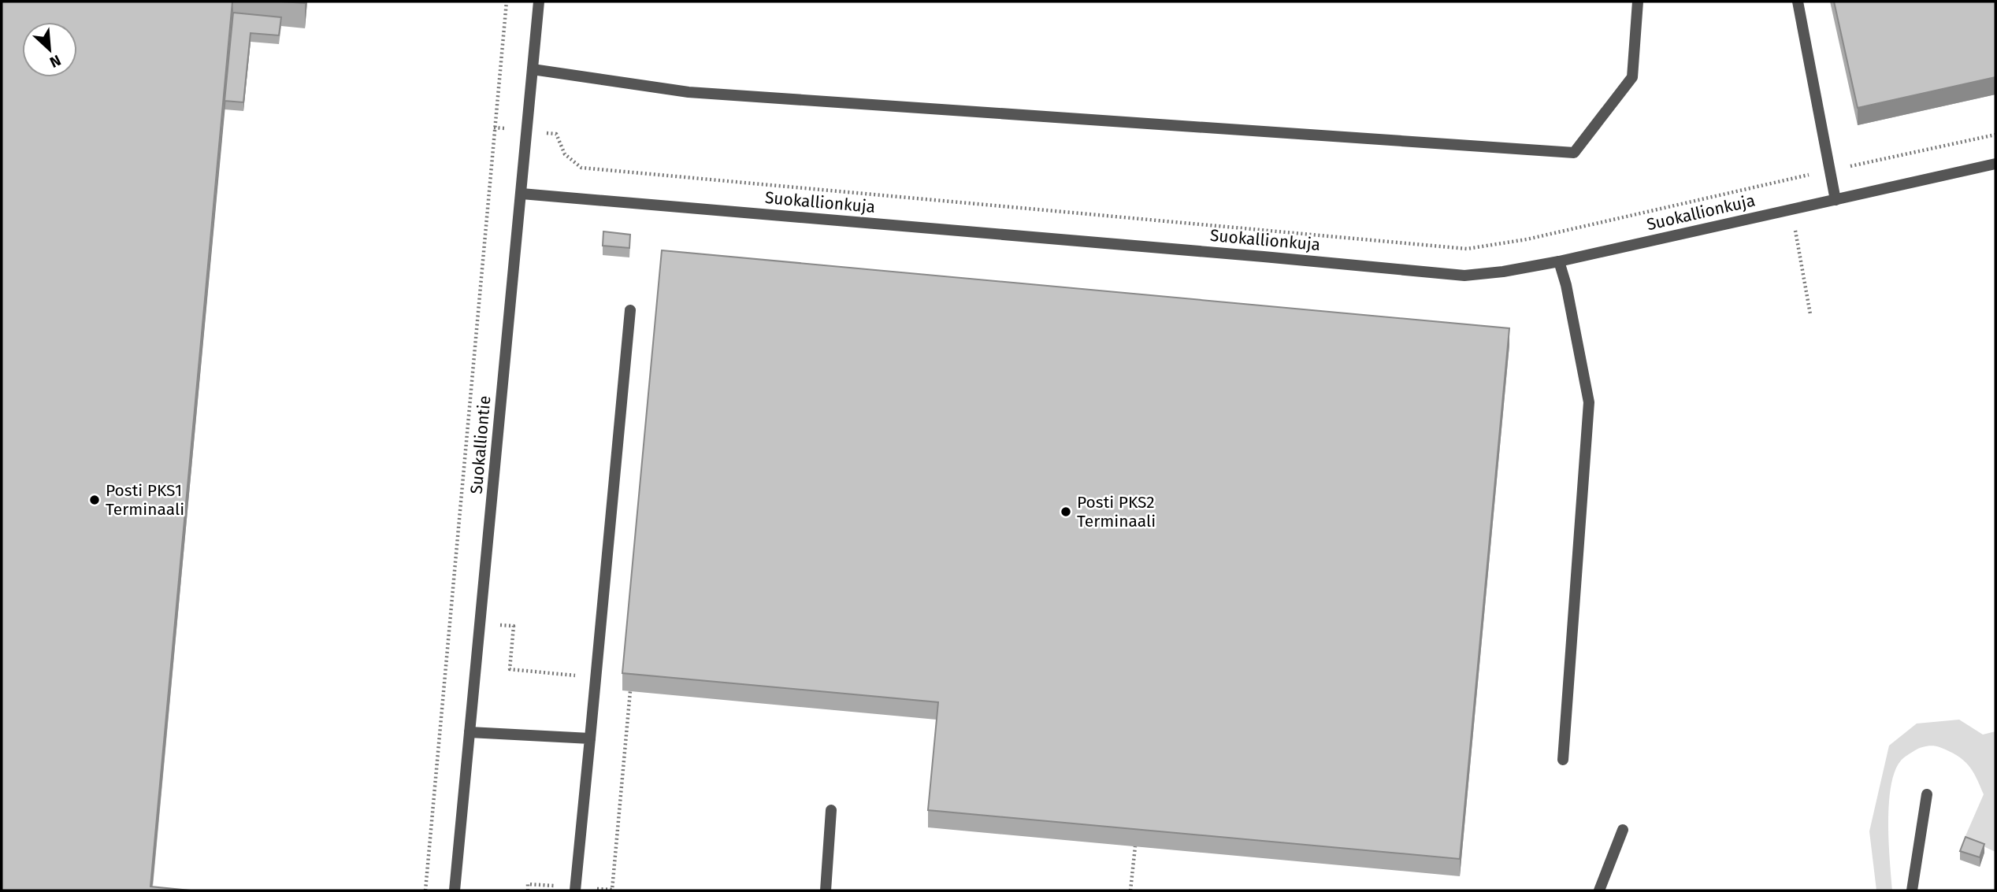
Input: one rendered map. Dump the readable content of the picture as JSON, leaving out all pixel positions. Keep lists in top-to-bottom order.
{
  "streets": {
    "street": ["Suokallionkuja", "Suokalliontie"]
  },
  "crossings": [
    ["Suokallionkuja", "Suokalliontie"]
  ],
  "places": ["Posti PKS1 Terminaali", "Posti PKS2 Terminaali"],
  "north": "bottom right"
}
